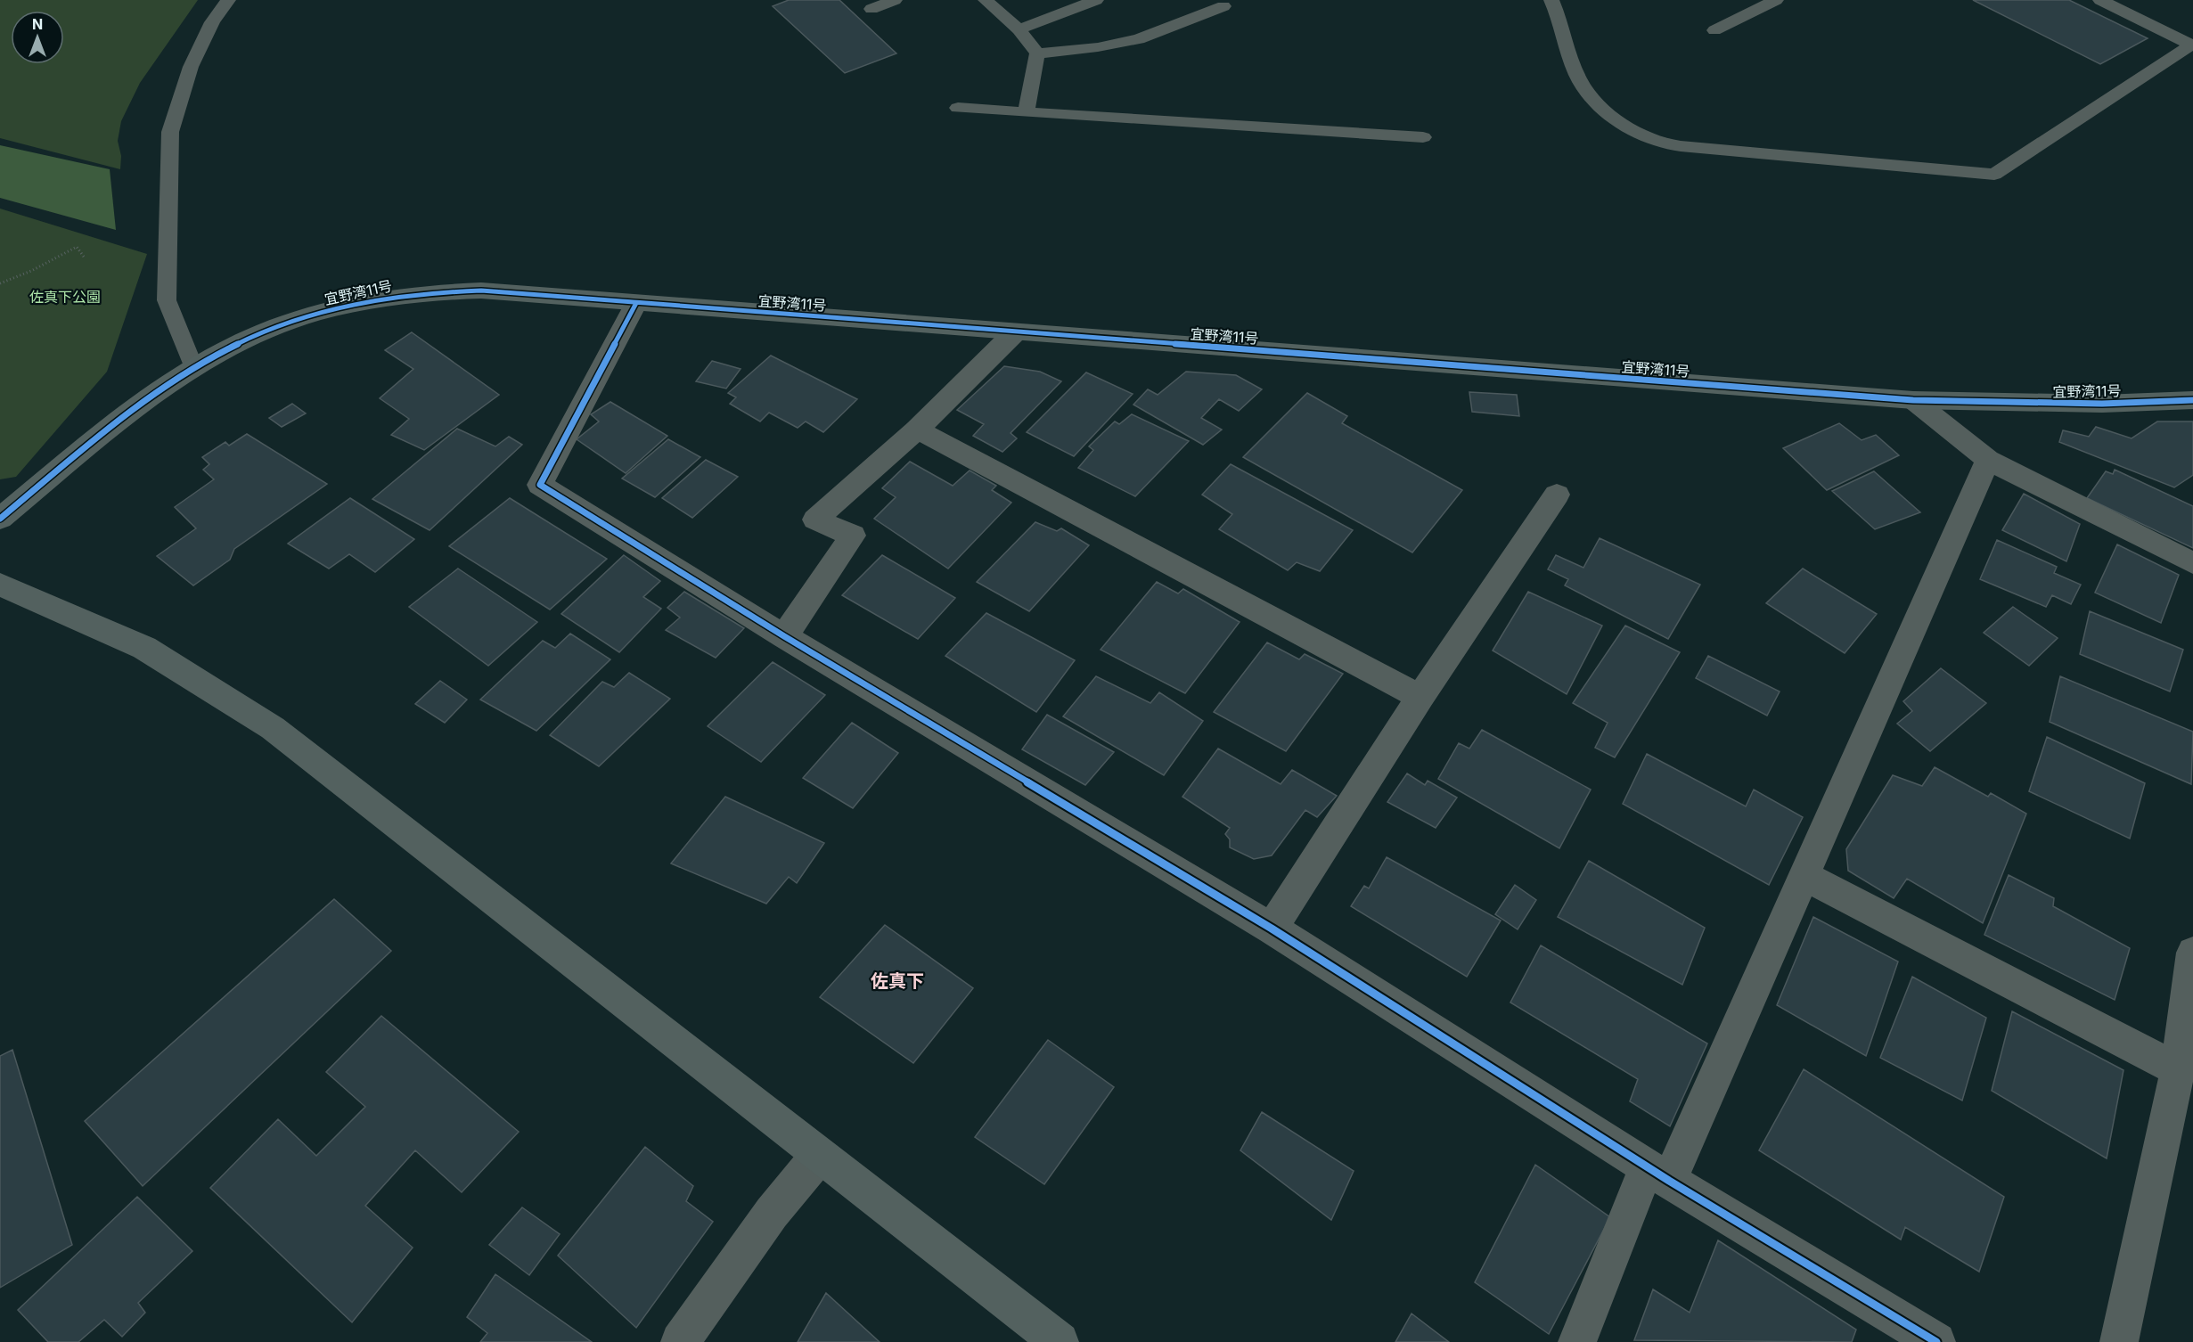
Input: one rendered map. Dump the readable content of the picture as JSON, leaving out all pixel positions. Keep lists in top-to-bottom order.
{
  "streets": {
    "street": ["宜野湾11号"]
  },
  "districts": ["佐真下"],
  "parks": ["佐真下公園"],
  "north": "top"
}
